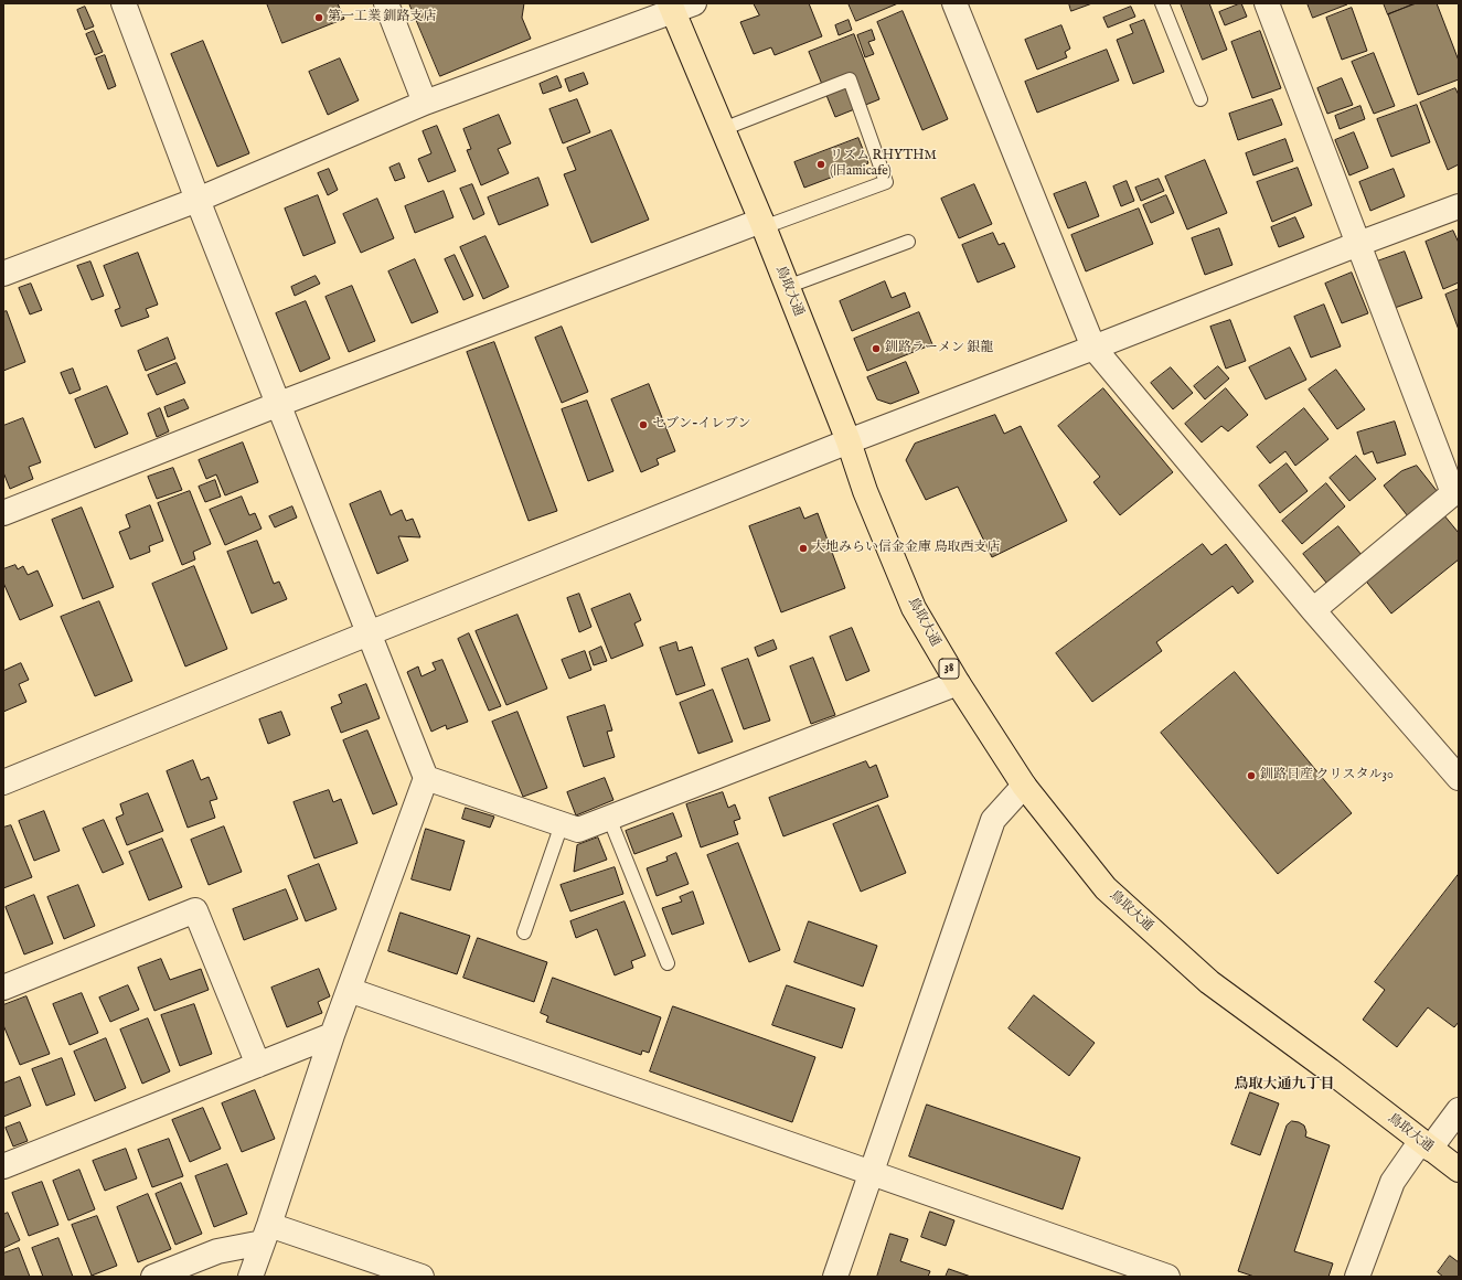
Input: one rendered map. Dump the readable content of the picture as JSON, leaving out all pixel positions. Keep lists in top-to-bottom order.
{
  "streets": {
    "highway": ["鳥取大通", "38"]
  },
  "districts": ["鳥取大通九丁目"],
  "places": [
    "第一工業 釧路支店",
    "リズム RHYTHM (旧amicafe)",
    "釧路ラーメン 銀龍",
    "セブン-イレブン",
    "大地みらい信金金庫 鳥取西支店",
    "釧路日産 クリスタル30"
  ]
}
